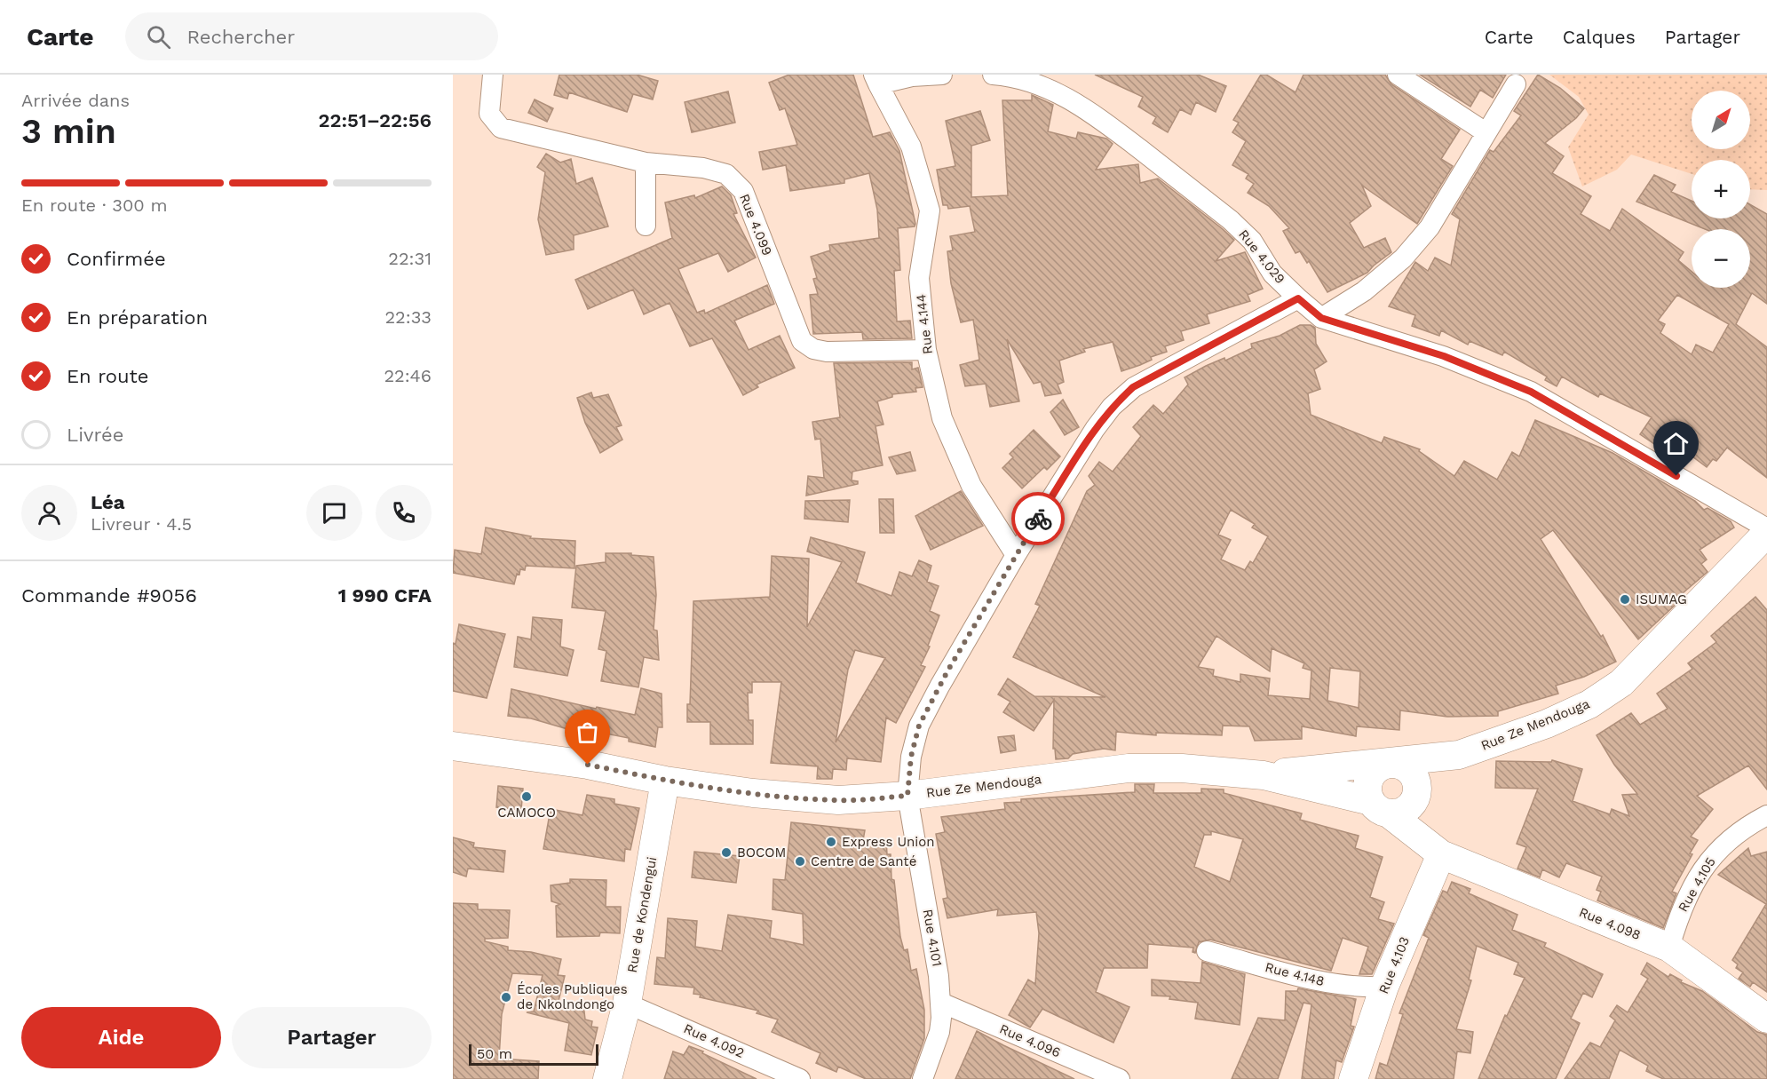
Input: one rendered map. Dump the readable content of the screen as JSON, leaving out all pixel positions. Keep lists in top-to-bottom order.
{
  "streets": {
    "main road": [
      "Rue Ze Mendouga",
      "Rue de Kondengui",
      "Rue 4.098",
      "Rue 4.103"
    ],
    "street": [
      "Rue 4.099",
      "Rue 4.029",
      "Rue 4.144",
      "Rue 4.105",
      "Rue 4.101",
      "Rue 4.148",
      "Rue 4.092",
      "Rue 4.096"
    ]
  },
  "crossings": [
    ["Rue 4.099", "Rue 4.144"],
    ["Rue Ze Mendouga", "Rue de Kondengui"],
    ["Rue Ze Mendouga", "Rue 4.101"],
    ["Rue 4.105", "Rue 4.098"],
    ["Rue de Kondengui", "Rue 4.092"],
    ["Rue 4.098", "Rue 4.103"],
    ["Rue 4.101", "Rue 4.096"],
    ["Rue 4.103", "Rue 4.148"]
  ],
  "places": [
    "ISUMAG",
    "CAMOCO",
    "Express Union",
    "BOCOM",
    "Centre de Santé",
    "Écoles Publiques de Nkolndongo"
  ],
  "scale_bar": "50 m",
  "north": "top right",
  "page": {
    "header": "Carte",
    "search": "Rechercher",
    "nav": ["Carte", "Calques", "Partager"],
    "heading": ["3 min", "Arrivée dans", "22:51–22:56"],
    "panel": [
      "Léa",
      "Livreur · 4.5",
      "Commande #9056",
      "1 990 CFA"
    ],
    "map_buttons": ["+", "−"],
    "bar": "En route · 300 m",
    "list": [
      ["Confirmée", "22:31"],
      ["En préparation", "22:33"],
      ["En route", "22:46"],
      "Livrée"
    ],
    "buttons": ["Aide", "Partager"],
    "scale": "50 m"
  }
}
